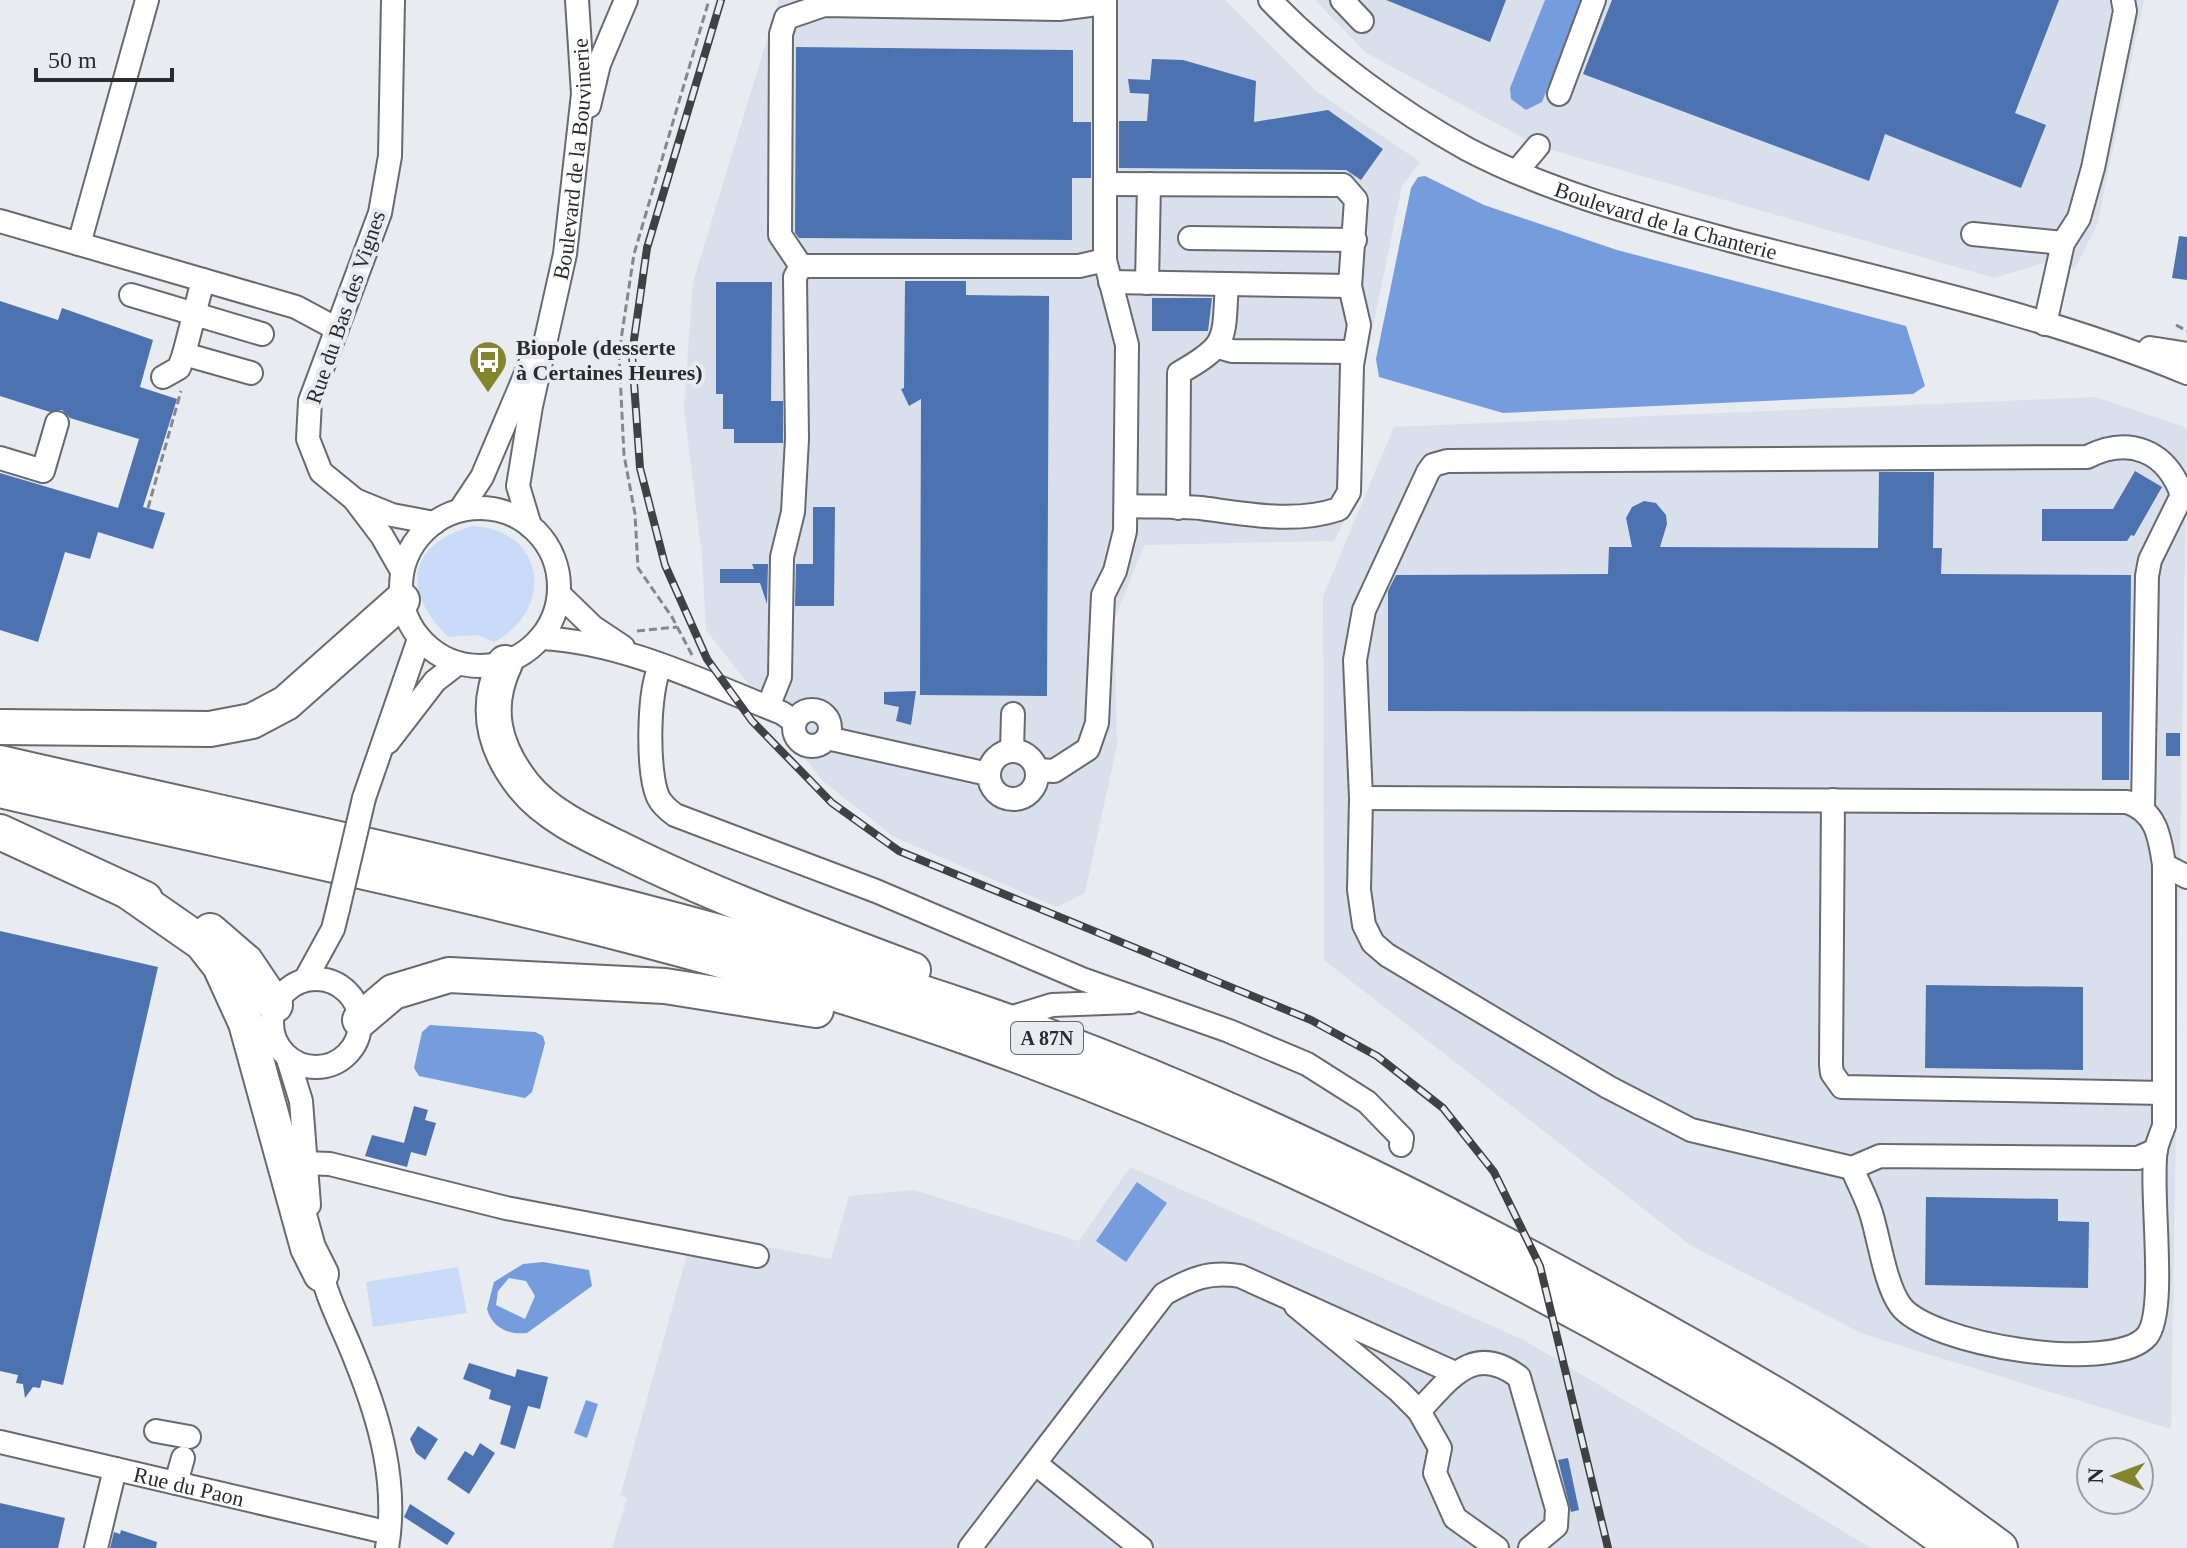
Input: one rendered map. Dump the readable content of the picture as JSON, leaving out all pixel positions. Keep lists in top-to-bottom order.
{
  "streets": {
    "highway": ["A 87N"],
    "street": [
      "Boulevard de la Bouvinerie",
      "Boulevard de la Chanterie",
      "Rue du Bas des Vignes",
      "Rue du Paon"
    ]
  },
  "crossings": [
    ["Boulevard de la Bouvinerie", "Rue du Bas des Vignes"]
  ],
  "places": {
    "bus stop": ["Biopole (desserte à Certaines Heures)"]
  },
  "scale_bar": "50 m",
  "north": "left"
}
